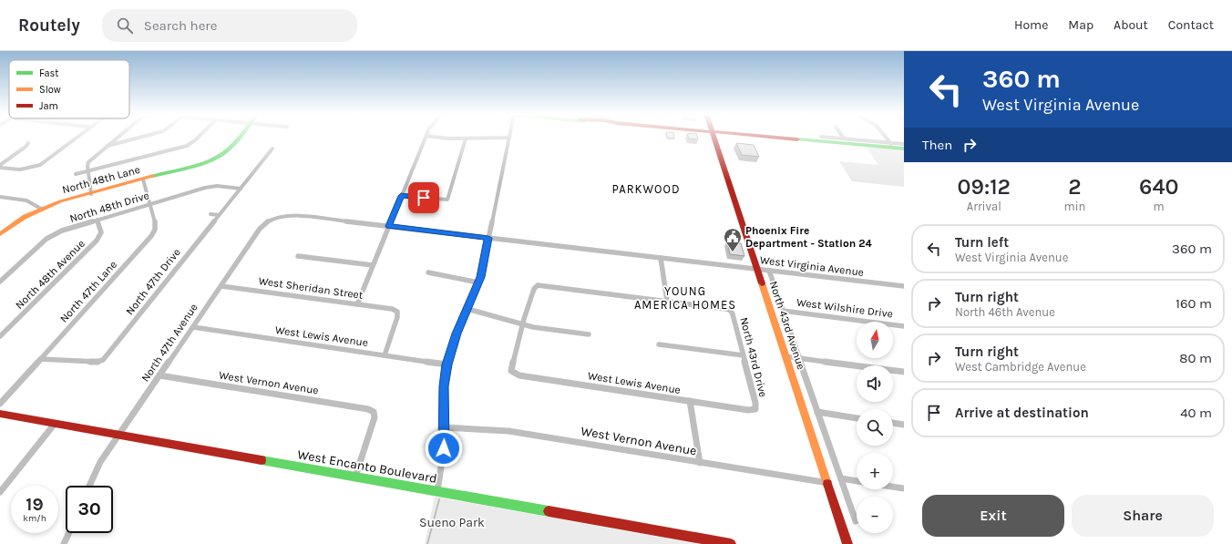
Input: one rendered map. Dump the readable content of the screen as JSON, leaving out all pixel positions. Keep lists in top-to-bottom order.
{
  "streets": {
    "main road": ["North 48th Lane", "North 43rd Avenue", "West Encanto Boulevard"],
    "street": [
      "North 48th Drive",
      "West Virginia Avenue",
      "North 48th Avenue",
      "North 47th Drive",
      "West Sheridan Street",
      "North 47th Lane",
      "West Wilshire Drive",
      "West Lewis Avenue",
      "North 47th Avenue",
      "North 43rd Drive",
      "West Vernon Avenue"
    ]
  },
  "crossings": [
    ["North 48th Lane", "North 47th Lane"],
    ["North 48th Drive", "North 48th Avenue"],
    ["North 48th Drive", "North 47th Drive"],
    ["North 48th Drive", "North 47th Lane"],
    ["West Virginia Avenue", "North 43rd Avenue"],
    ["West Virginia Avenue", "North 47th Avenue"],
    ["North 47th Drive", "North 47th Lane"],
    ["West Sheridan Street", "West Lewis Avenue"],
    ["West Sheridan Street", "North 47th Avenue"],
    ["West Wilshire Drive", "North 43rd Avenue"],
    ["North 43rd Avenue", "West Vernon Avenue"],
    ["West Lewis Avenue", "North 47th Avenue"],
    ["West Lewis Avenue", "North 43rd Drive"],
    ["North 47th Avenue", "West Vernon Avenue"],
    ["North 47th Avenue", "West Encanto Boulevard"],
    ["West Vernon Avenue", "West Encanto Boulevard"]
  ],
  "districts": ["PARKWOOD", "YOUNG AMERICA HOMES"],
  "parks": ["Sueno Park"],
  "places": {
    "public building": ["Phoenix Fire Department - Station 24"]
  },
  "legend": ["Fast", "Slow", "Jam"],
  "north": "top",
  "page": {
    "header": "Routely",
    "search": "Search here",
    "nav": [
      "Home",
      "Map",
      "About",
      "Contact"
    ],
    "turn": ["360 m", "West Virginia Avenue"],
    "then": "Then",
    "eta": [
      "09:12",
      "Arrival",
      "2",
      "min",
      "640",
      "m"
    ],
    "list": [
      {
        "name": "Turn left",
        "note": "West Virginia Avenue",
        "value": "360 m"
      },
      {
        "name": "Turn right",
        "note": "North 46th Avenue",
        "value": "160 m"
      },
      {
        "name": "Turn right",
        "note": "West Cambridge Avenue",
        "value": "80 m"
      },
      {
        "name": "Arrive at destination",
        "value": "40 m"
      }
    ],
    "map_buttons": ["+", "−"],
    "speed": "19 km/h",
    "limit": "30",
    "buttons": ["Exit", "Share"]
  }
}
